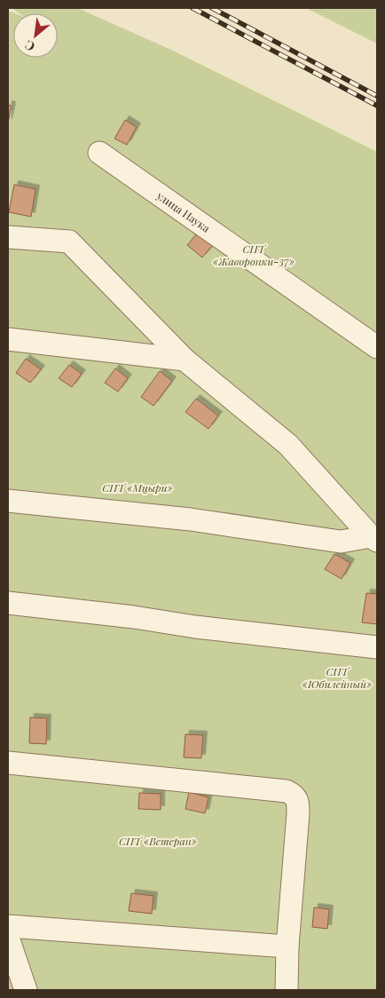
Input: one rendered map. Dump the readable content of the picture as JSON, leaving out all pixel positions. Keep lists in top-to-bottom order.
{
  "streets": {
    "street": ["улица Наука"]
  },
  "parks": [
    "СНТ «Жаворонки-37»",
    "СНТ «Мцыри»",
    "СНТ «Юбилейный»",
    "СНТ «Ветеран»"
  ],
  "north": "bottom left"
}
